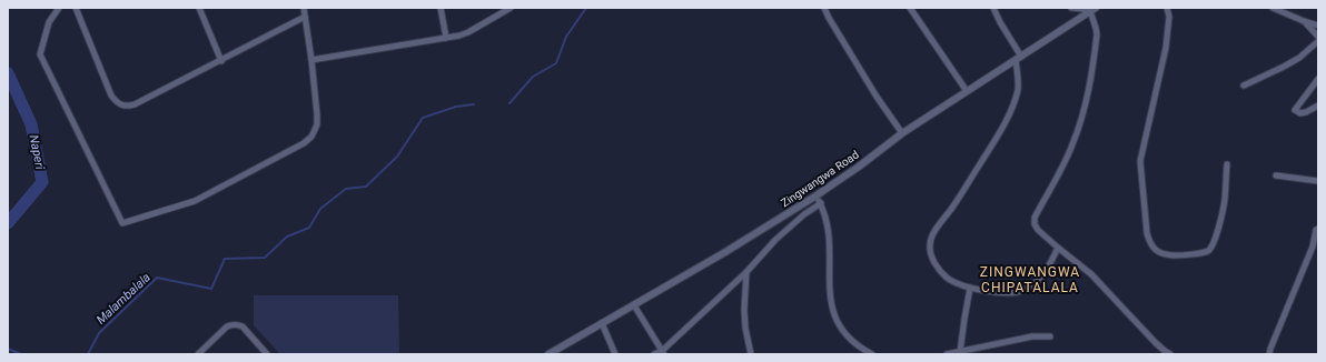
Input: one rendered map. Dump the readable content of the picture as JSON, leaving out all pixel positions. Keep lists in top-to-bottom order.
{
  "streets": {
    "street": ["Zingwangwa Road"]
  },
  "districts": ["ZINGWANGWA CHIPATALALA"],
  "water": ["Naperi", "Malambalala"]
}
